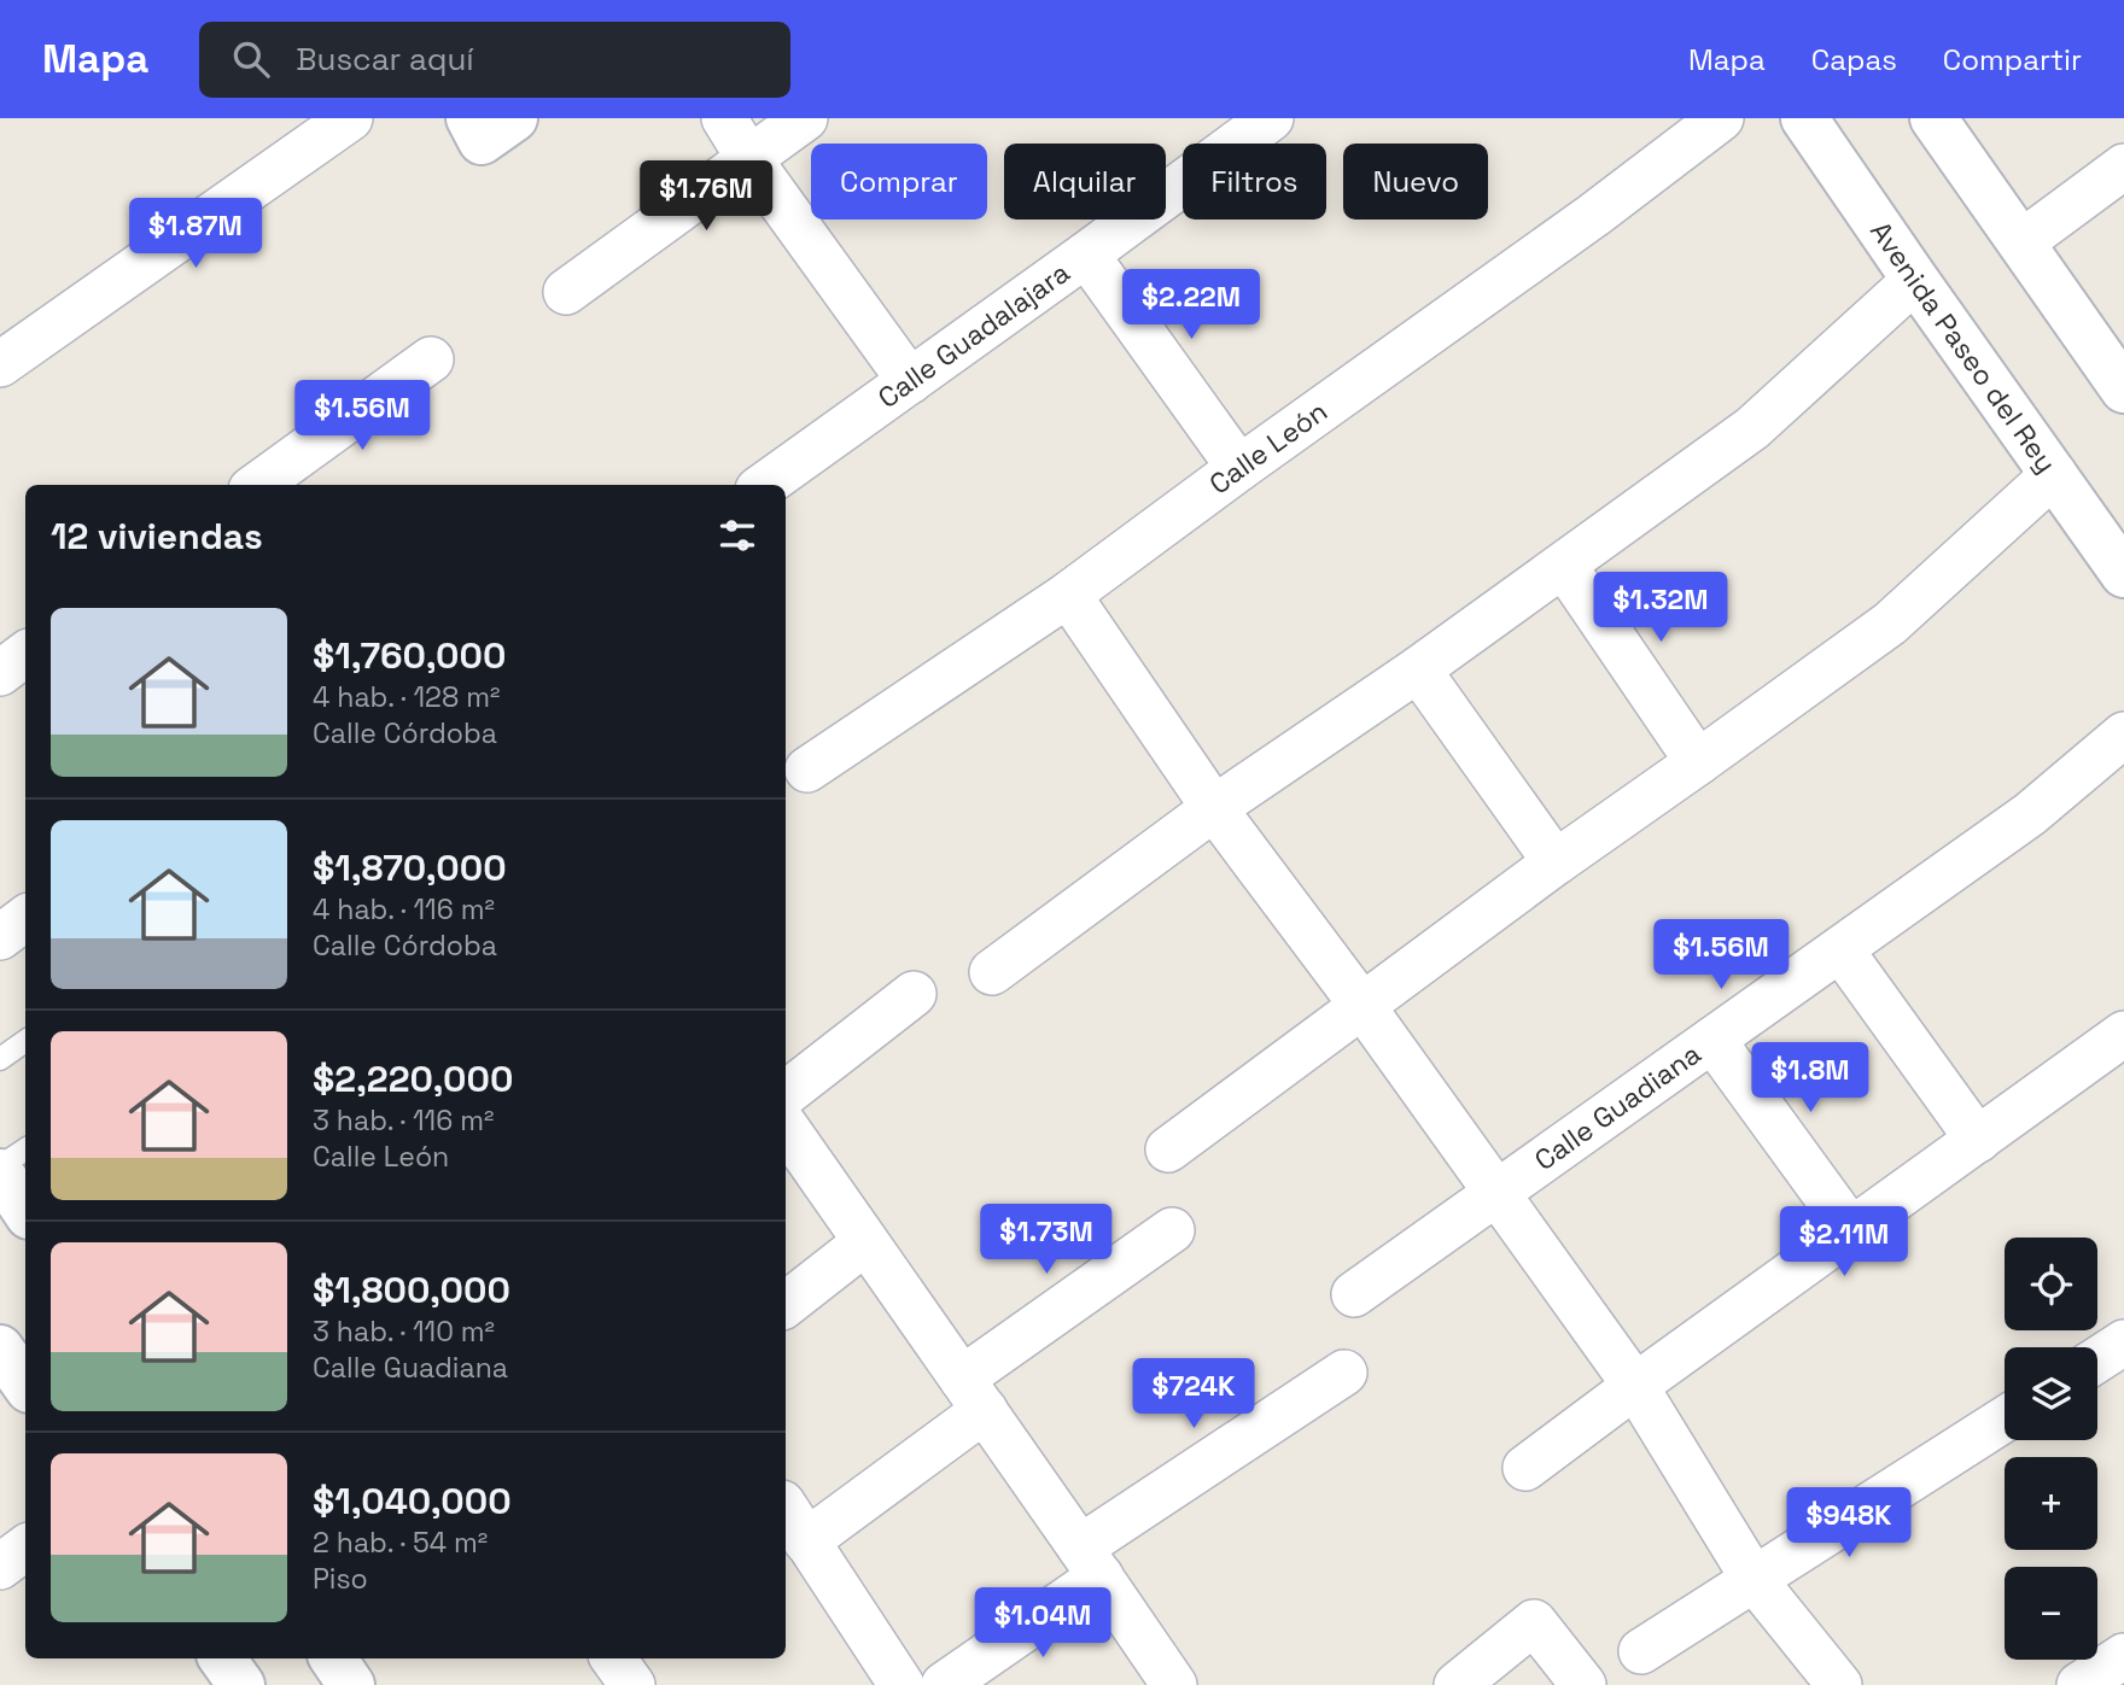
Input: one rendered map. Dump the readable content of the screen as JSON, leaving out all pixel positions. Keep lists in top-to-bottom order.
{
  "streets": {
    "street": [
      "Calle Guadalajara",
      "Avenida Paseo del Rey",
      "Calle León",
      "Calle Guadiana"
    ]
  },
  "page": {
    "header": "Mapa",
    "search": "Buscar aquí",
    "nav": ["Mapa", "Capas", "Compartir"],
    "chip": [
      "Comprar",
      "Alquilar",
      "Filtros",
      "Nuevo"
    ],
    "price": [
      "$1.76M",
      "$1.87M",
      "$2.22M",
      "$1.56M",
      "$1.32M",
      "$1.56M",
      "$1.8M",
      "$1.73M",
      "$2.11M",
      "$724K",
      "$948K",
      "$1.04M"
    ],
    "heading": "12 viviendas",
    "list": [
      {
        "name": "$1,760,000",
        "note": "4 hab. · 128 m² · Calle Córdoba"
      },
      {
        "name": "$1,870,000",
        "note": "4 hab. · 116 m² · Calle Córdoba"
      },
      {
        "name": "$2,220,000",
        "note": "3 hab. · 116 m² · Calle León"
      },
      {
        "name": "$1,800,000",
        "note": "3 hab. · 110 m² · Calle Guadiana"
      },
      {
        "name": "$1,040,000",
        "note": "2 hab. · 54 m² · Piso"
      }
    ],
    "map_buttons": ["+", "−"]
  }
}
